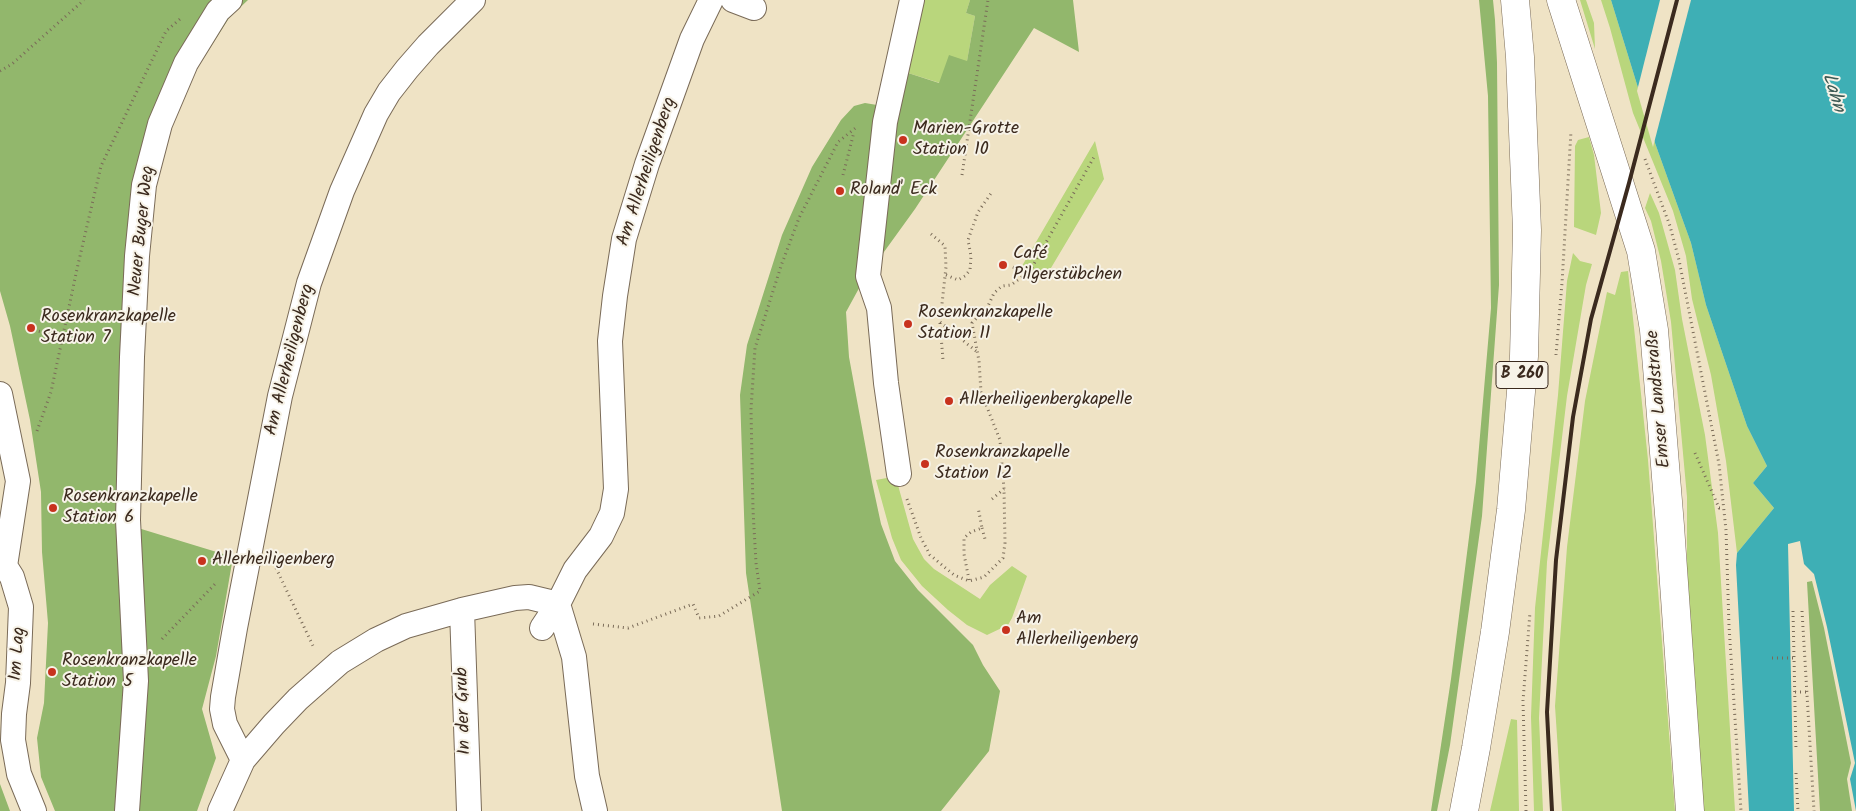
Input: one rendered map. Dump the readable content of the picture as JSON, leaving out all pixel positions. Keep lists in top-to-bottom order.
{
  "streets": {
    "street": [
      "Am Allerheiligenberg",
      "Neuer Buger Weg",
      "B 260",
      "Emser Landstraße",
      "Im Lag",
      "In der Grub"
    ]
  },
  "water": ["Lahn"],
  "places": [
    "Marien-Grotte Station 10",
    "Roland' Eck",
    "Café Pilgerstübchen",
    "Rosenkranzkapelle Station 11",
    "Rosenkranzkapelle Station 7",
    "Allerheiligenbergkapelle",
    "Rosenkranzkapelle Station 12",
    "Rosenkranzkapelle Station 6",
    "Allerheiligenberg",
    "Am Allerheiligenberg",
    "Rosenkranzkapelle Station 5"
  ]
}
